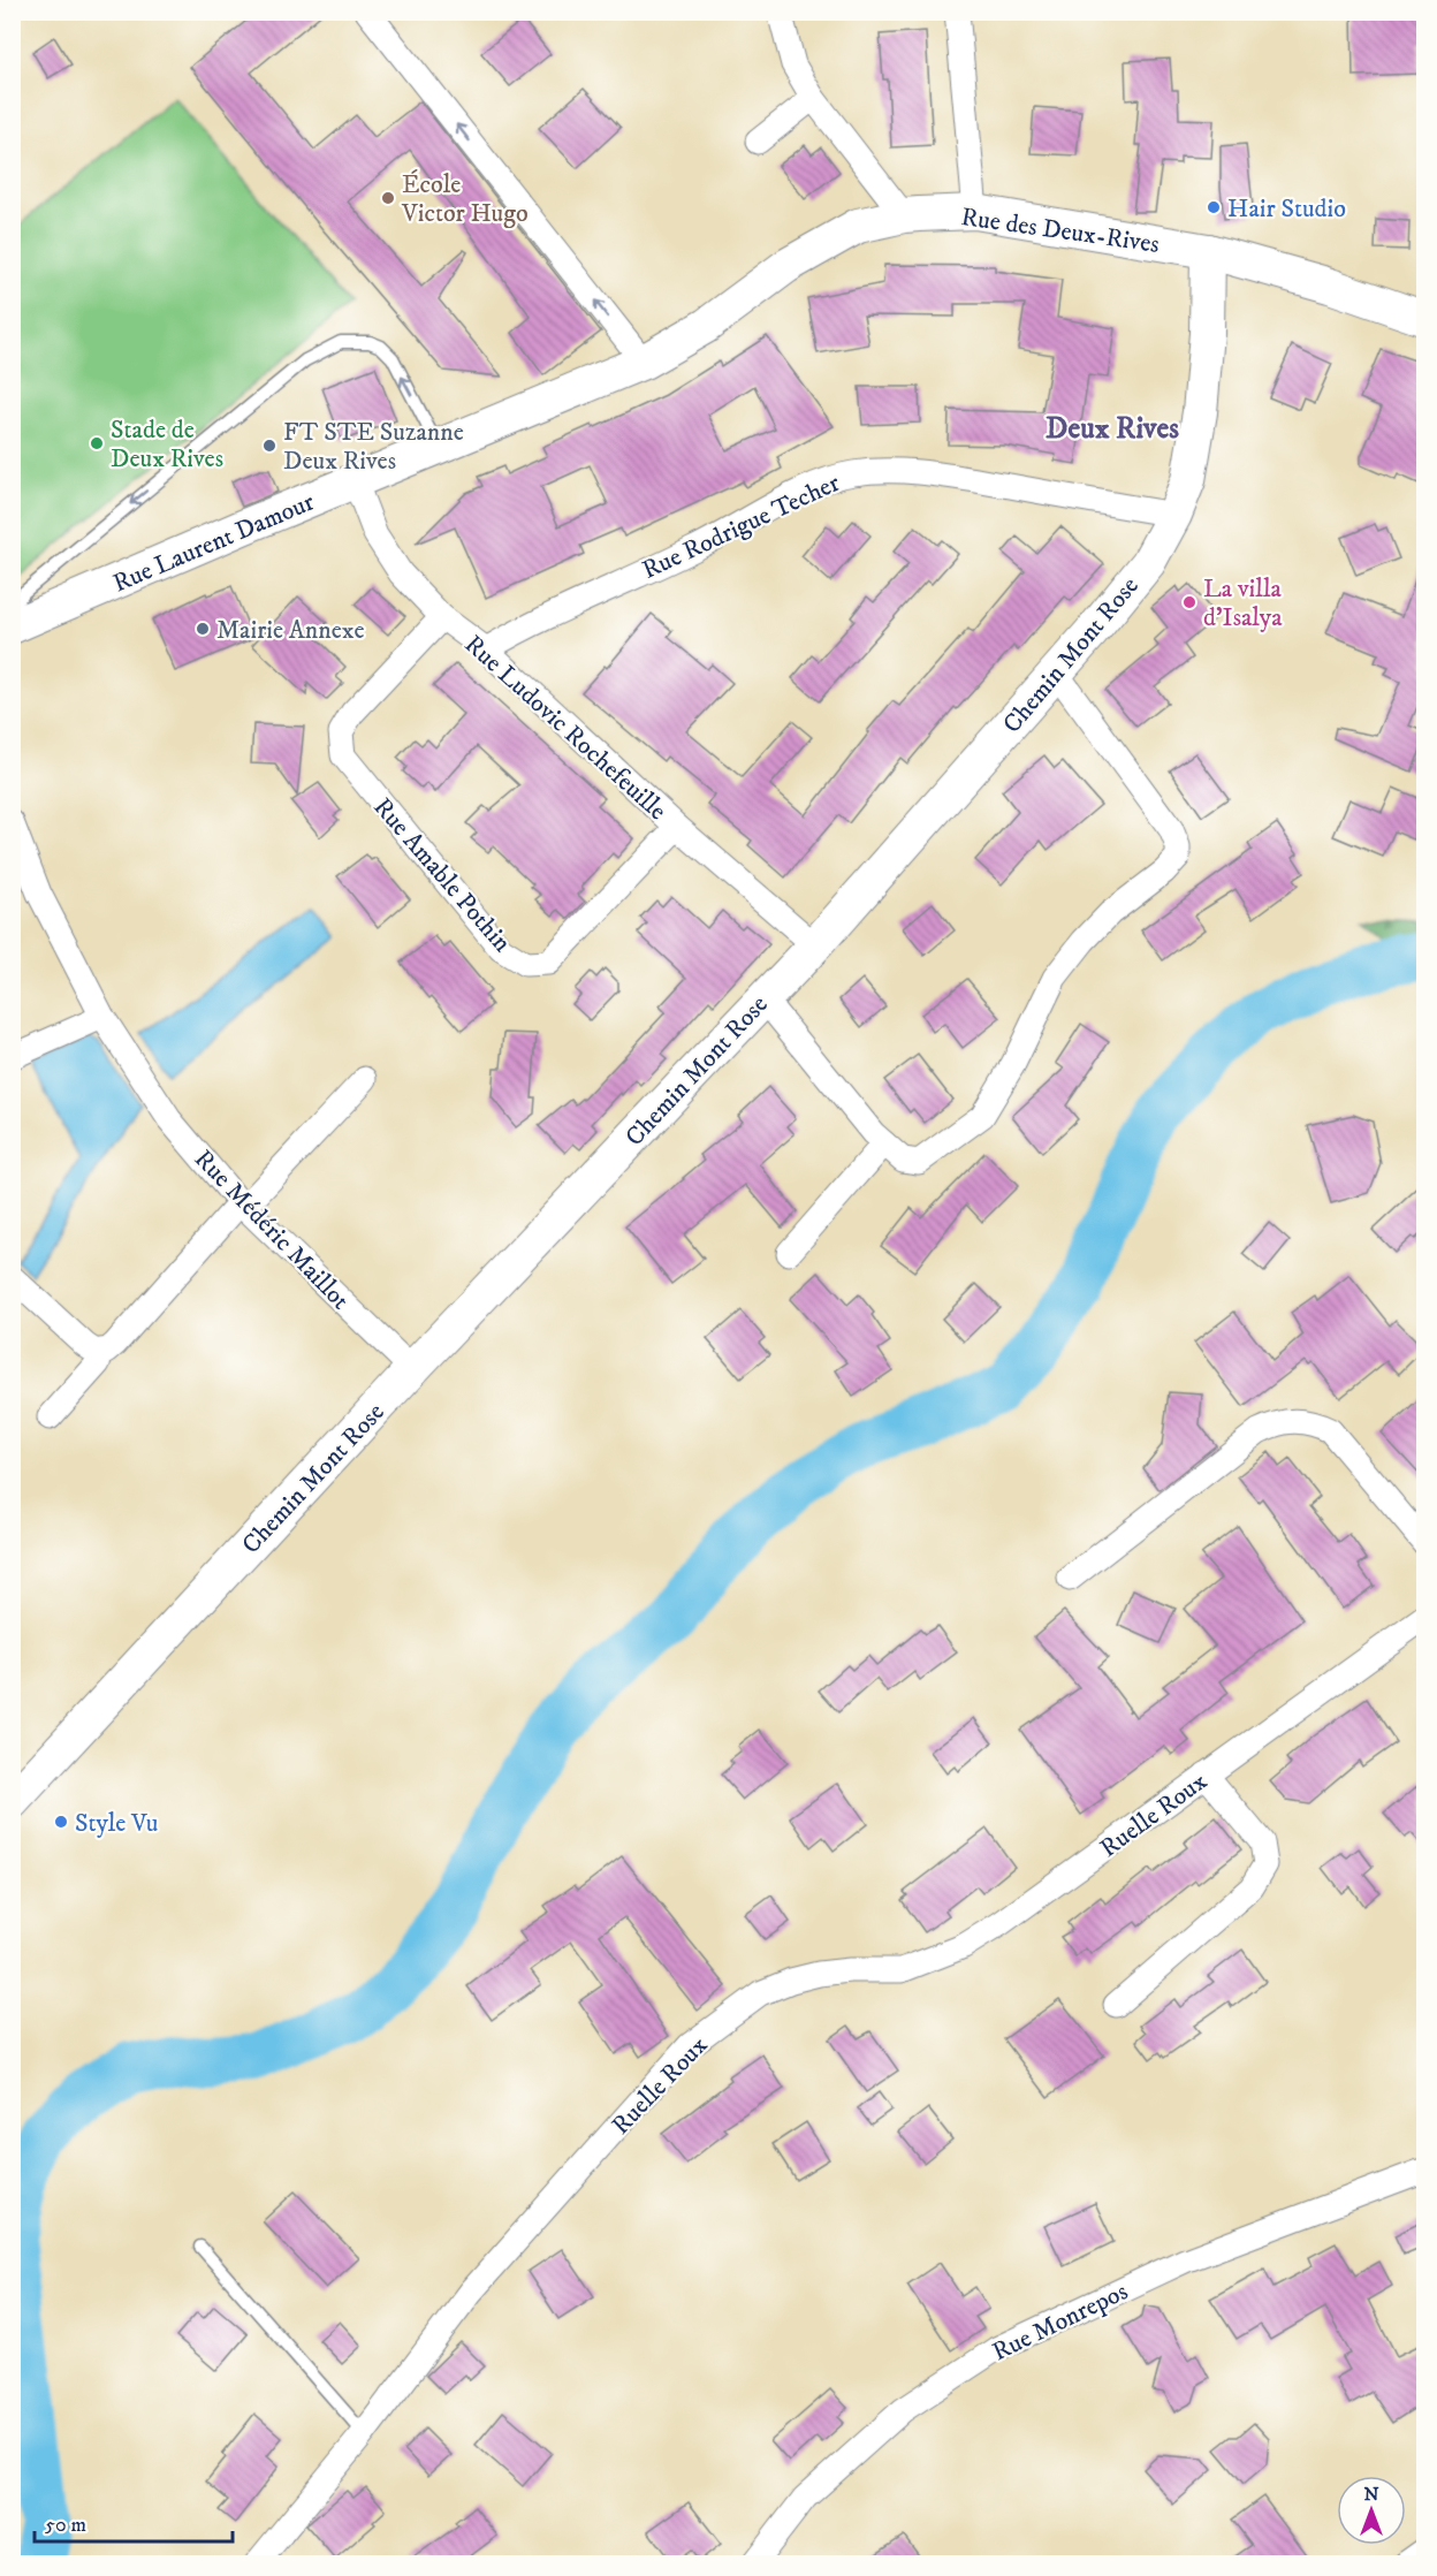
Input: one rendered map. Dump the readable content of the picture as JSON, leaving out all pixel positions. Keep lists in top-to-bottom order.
{
  "streets": {
    "street": [
      "Rue des Deux-Rives",
      "Rue Rodrigue Techer",
      "Rue Laurent Damour",
      "Chemin Mont Rose",
      "Rue Ludovic Rochefeuille",
      "Rue Amable Pothin",
      "Rue Médéric Maillot",
      "Ruelle Roux",
      "Rue Monrepos"
    ]
  },
  "crossings": [
    ["Rue des Deux-Rives", "Rue Laurent Damour"],
    ["Rue des Deux-Rives", "Chemin Mont Rose"],
    ["Rue Rodrigue Techer", "Chemin Mont Rose"],
    ["Rue Rodrigue Techer", "Rue Ludovic Rochefeuille"],
    ["Rue Laurent Damour", "Rue Ludovic Rochefeuille"],
    ["Chemin Mont Rose", "Rue Ludovic Rochefeuille"],
    ["Chemin Mont Rose", "Rue Médéric Maillot"],
    ["Rue Ludovic Rochefeuille", "Rue Amable Pothin"]
  ],
  "districts": ["Deux Rives"],
  "places": [
    "École Victor Hugo",
    "Hair Studio",
    "Stade de Deux Rives",
    "FT STE Suzanne Deux Rives",
    "La villa d'Isalya",
    "Mairie Annexe",
    "Style Vu"
  ],
  "scale_bar": "50 m",
  "north": "top"
}
